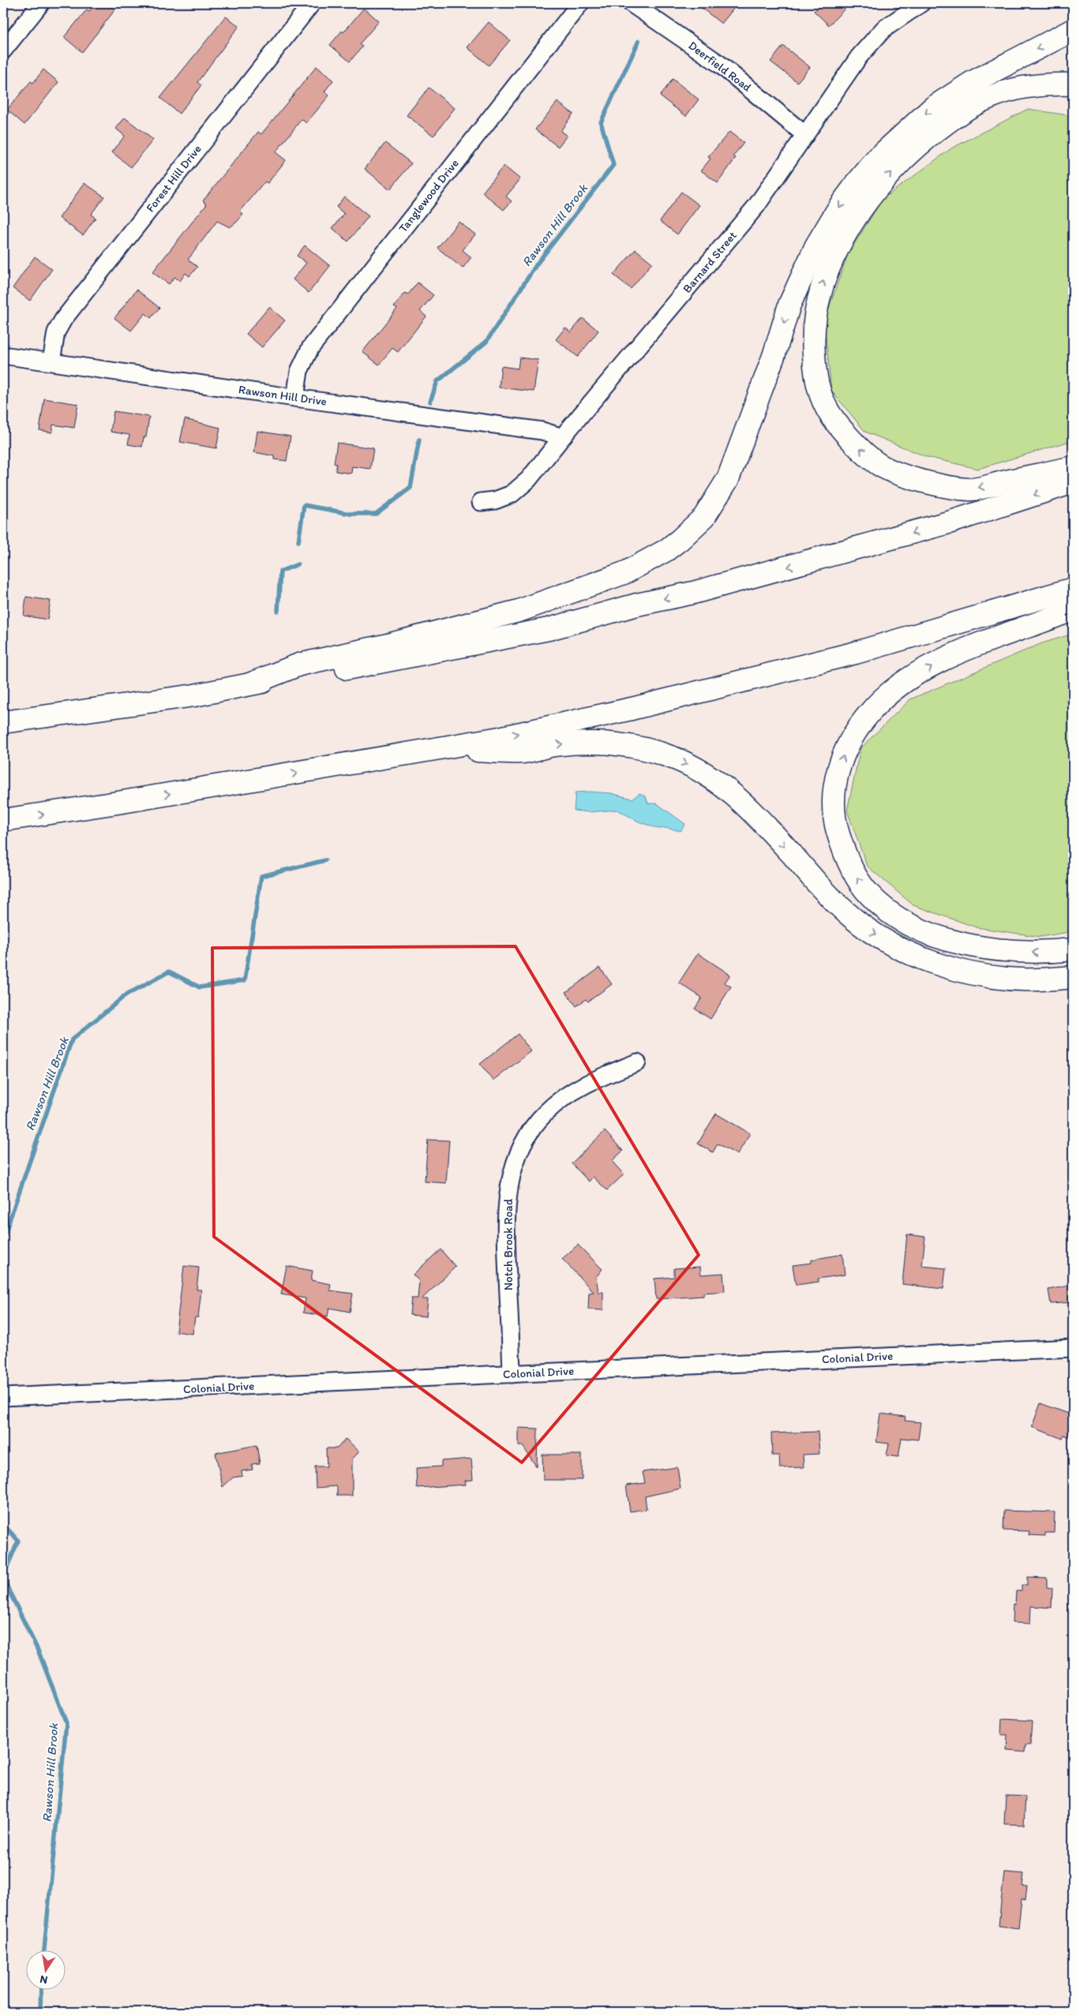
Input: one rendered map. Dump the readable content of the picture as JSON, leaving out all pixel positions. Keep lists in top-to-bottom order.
{
  "streets": {
    "street": [
      "Deerfield Road",
      "Forest Hill Drive",
      "Tanglewood Drive",
      "Barnard Street",
      "Rawson Hill Drive",
      "Notch Brook Road",
      "Colonial Drive"
    ]
  },
  "crossings": [
    ["Deerfield Road", "Barnard Street"],
    ["Forest Hill Drive", "Rawson Hill Drive"],
    ["Tanglewood Drive", "Rawson Hill Drive"],
    ["Barnard Street", "Rawson Hill Drive"],
    ["Notch Brook Road", "Colonial Drive"]
  ],
  "water": ["Rawson Hill Brook"],
  "north": "bottom"
}
